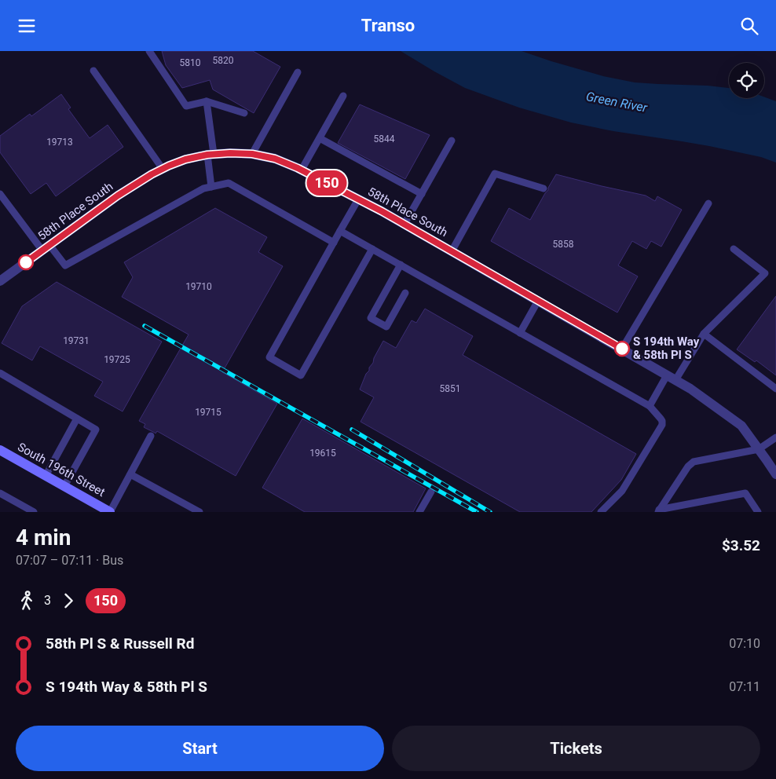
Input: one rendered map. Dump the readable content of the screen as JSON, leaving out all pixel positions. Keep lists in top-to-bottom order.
{
  "streets": {
    "main road": ["South 196th Street"],
    "street": ["58th Place South"]
  },
  "water": ["Green River"],
  "places": ["S 194th Way & 58th Pl S"],
  "lines": ["bus line 150"],
  "house_numbers": [
    "5820",
    "5810",
    "5844",
    "19713",
    "5858",
    "19710",
    "19731",
    "19725",
    "5851",
    "19715",
    "19615"
  ],
  "page": {
    "header": "Transo",
    "on_map": "150",
    "heading": ["4 min", "07:07 – 07:11 · Bus", "$3.52"],
    "legs": ["3", "150"],
    "list": [
      {
        "name": "58th Pl S & Russell Rd",
        "value": "07:10"
      },
      {
        "name": "S 194th Way & 58th Pl S",
        "value": "07:11"
      }
    ],
    "buttons": ["Start", "Tickets"]
  }
}
